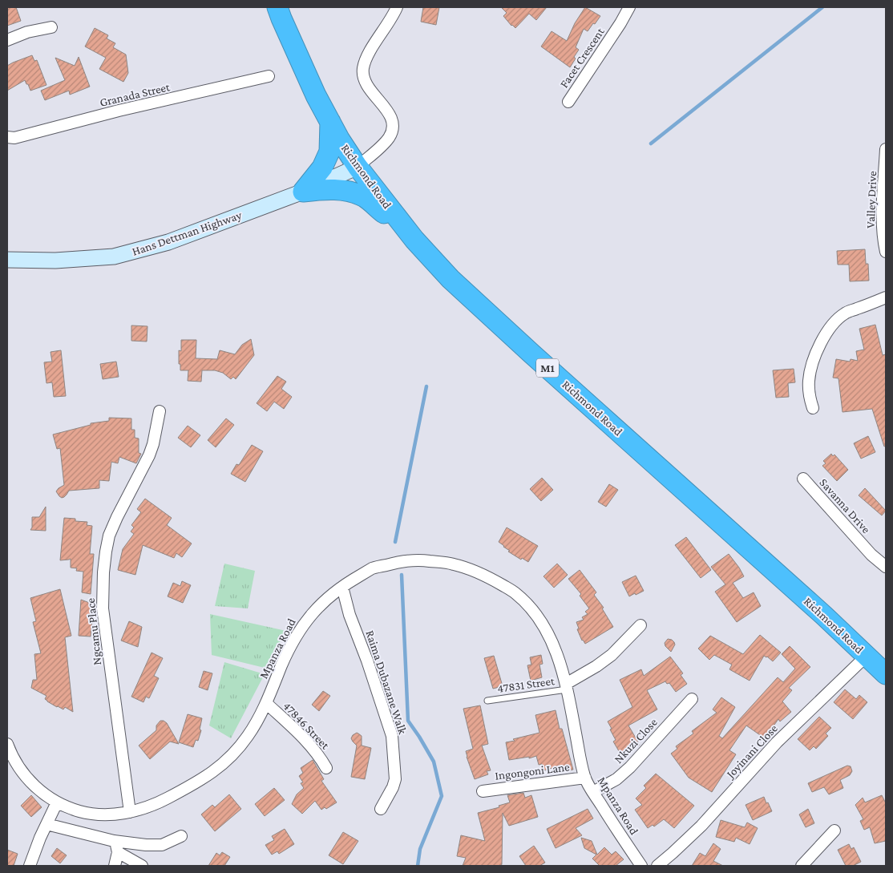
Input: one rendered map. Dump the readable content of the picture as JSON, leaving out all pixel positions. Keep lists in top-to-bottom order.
{
  "streets": {
    "highway": ["Richmond Road", "M1"],
    "street": [
      "Facet Crescent",
      "Granada Street",
      "Valley Drive",
      "Hans Dettman Highway",
      "Savanna Drive",
      "Ngcamu Place",
      "Mpanza Road",
      "Raima Dubazane Walk",
      "47846 Street",
      "Nkuzi Close",
      "Joyinani Close",
      "Ingongoni Lane"
    ],
    "lane": ["47831 Street"]
  },
  "crossings": [
    ["Richmond Road", "Hans Dettman Highway"],
    ["Richmond Road", "Joyinani Close"],
    ["Ngcamu Place", "Mpanza Road"],
    ["Mpanza Road", "Raima Dubazane Walk"],
    ["Mpanza Road", "47831 Street"],
    ["Mpanza Road", "47846 Street"],
    ["Mpanza Road", "Nkuzi Close"],
    ["Mpanza Road", "Ingongoni Lane"]
  ]
}
